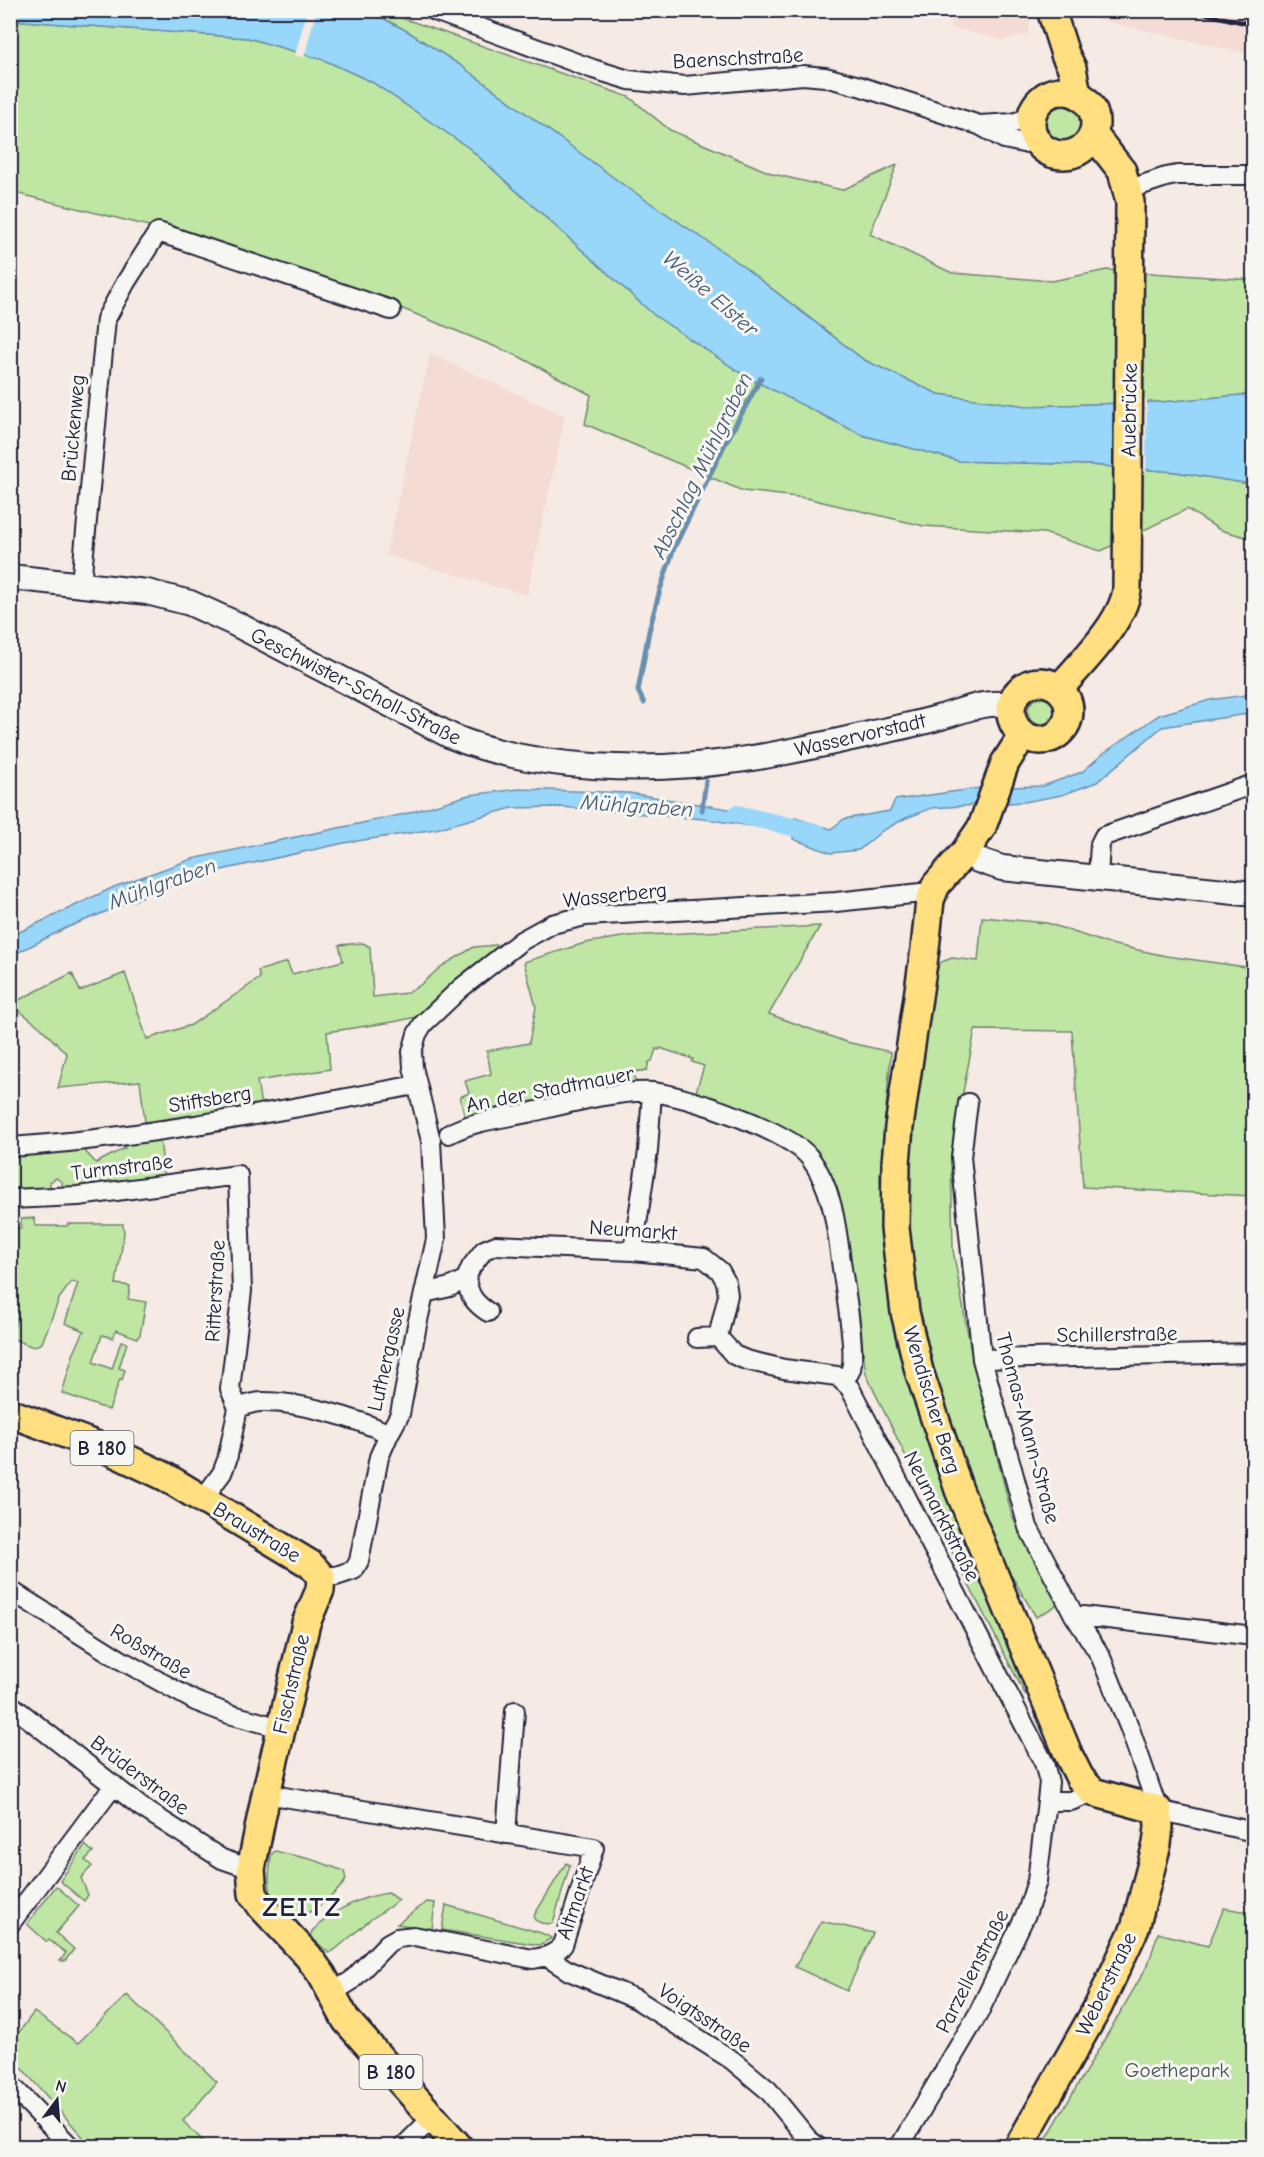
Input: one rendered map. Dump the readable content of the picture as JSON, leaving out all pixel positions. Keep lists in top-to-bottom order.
{
  "streets": {
    "main road": [
      "Auebrücke",
      "Wendischer Berg",
      "B 180",
      "Braustraße",
      "Fischstraße",
      "Weberstraße"
    ],
    "street": [
      "Baenschstraße",
      "Brückenweg",
      "Geschwister-Scholl-Straße",
      "Wasservorstadt",
      "Wasserberg",
      "An der Stadtmauer",
      "Stiftsberg",
      "Turmstraße",
      "Neumarkt",
      "Ritterstraße",
      "Schillerstraße",
      "Luthergasse",
      "Thomas-Mann-Straße",
      "Neumarktstraße",
      "Roßstraße",
      "Brüderstraße",
      "Altmarkt",
      "Parzellenstraße",
      "Voigtsstraße"
    ]
  },
  "crossings": [
    ["Auebrücke", "Wasservorstadt"],
    ["Auebrücke", "Wendischer Berg"],
    ["Brückenweg", "Geschwister-Scholl-Straße"],
    ["Geschwister-Scholl-Straße", "Wasservorstadt"],
    ["Wasservorstadt", "Wendischer Berg"],
    ["Wasserberg", "Stiftsberg"],
    ["Wasserberg", "Luthergasse"],
    ["Wasserberg", "Wendischer Berg"],
    ["An der Stadtmauer", "Neumarktstraße"],
    ["Turmstraße", "Ritterstraße"],
    ["Schillerstraße", "Thomas-Mann-Straße"],
    ["Luthergasse", "Braustraße"],
    ["Luthergasse", "Fischstraße"],
    ["Thomas-Mann-Straße", "Weberstraße"],
    ["B 180", "Braustraße"],
    ["B 180", "Brüderstraße"],
    ["B 180", "Altmarkt"],
    ["Neumarktstraße", "Parzellenstraße"],
    ["Braustraße", "Fischstraße"],
    ["Roßstraße", "Fischstraße"],
    ["Fischstraße", "Altmarkt"],
    ["Altmarkt", "Voigtsstraße"]
  ],
  "districts": ["ZEITZ"],
  "water": ["Weiße Elster", "Abschlag Mühlgraben", "Mühlgraben"],
  "parks": ["Goethepark"],
  "north": "top"
}
